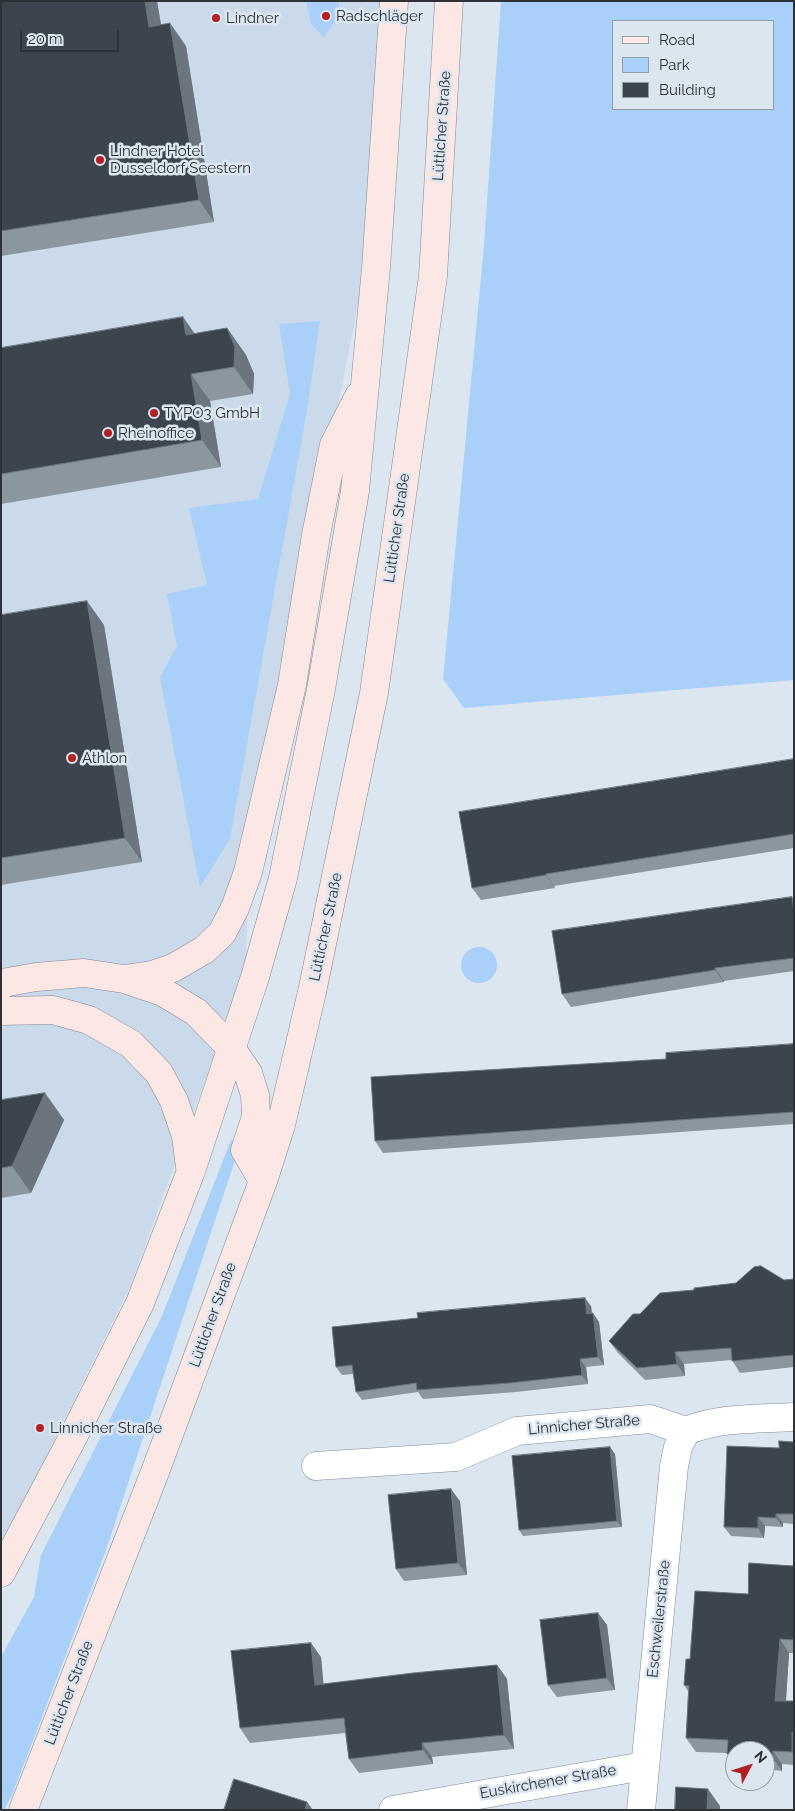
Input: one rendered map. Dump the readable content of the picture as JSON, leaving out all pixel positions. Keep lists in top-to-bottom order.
{
  "streets": {
    "main road": ["Lütticher Straße"],
    "street": ["Linnicher Straße", "Eschweilerstraße", "Euskirchener Straße"]
  },
  "crossings": [
    ["Linnicher Straße", "Eschweilerstraße"],
    ["Eschweilerstraße", "Euskirchener Straße"]
  ],
  "places": [
    "Radschläger",
    "Lindner",
    "Lindner Hotel Dusseldorf Seestern",
    "TYPO3 GmbH",
    "Rheinoffice",
    "Athlon",
    "Linnicher Straße"
  ],
  "legend": ["Road", "Park", "Building"],
  "scale_bar": "20 m",
  "north": "top right"
}
